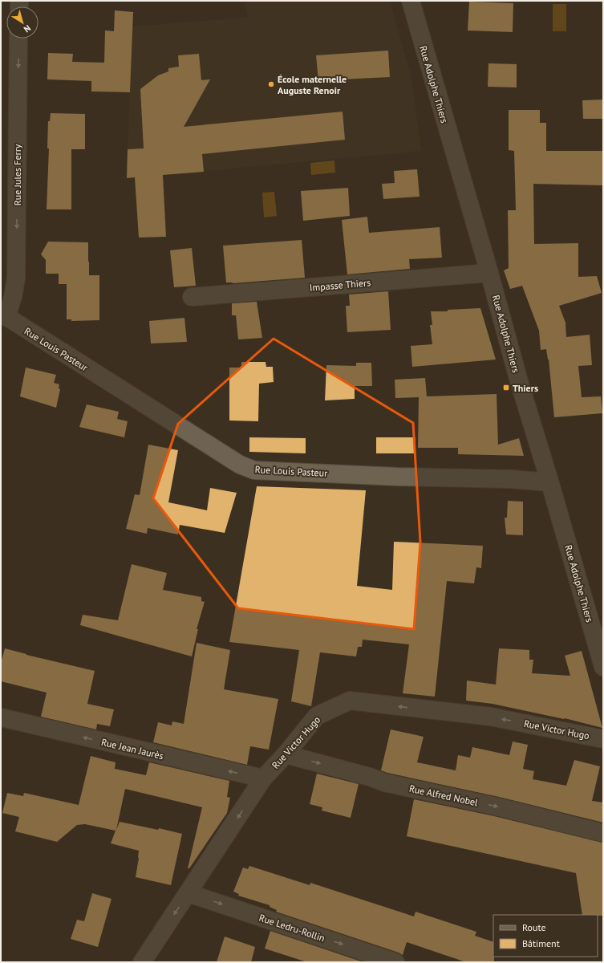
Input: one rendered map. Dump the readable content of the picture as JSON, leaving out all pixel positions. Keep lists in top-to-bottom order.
{
  "streets": {
    "street": [
      "Rue Adolphe Thiers",
      "Rue Jules Ferry",
      "Impasse Thiers",
      "Rue Louis Pasteur",
      "Rue Victor Hugo",
      "Rue Jean Jaurès",
      "Rue Alfred Nobel",
      "Rue Ledru-Rollin"
    ]
  },
  "crossings": [
    ["Rue Adolphe Thiers", "Impasse Thiers"],
    ["Rue Adolphe Thiers", "Rue Louis Pasteur"],
    ["Rue Jules Ferry", "Rue Louis Pasteur"],
    ["Rue Victor Hugo", "Rue Jean Jaurès"],
    ["Rue Victor Hugo", "Rue Alfred Nobel"],
    ["Rue Victor Hugo", "Rue Ledru-Rollin"]
  ],
  "one_way": [
    "Rue Jules Ferry",
    "Rue Victor Hugo",
    "Rue Jean Jaurès",
    "Rue Alfred Nobel",
    "Rue Ledru-Rollin"
  ],
  "places": {
    "other": ["École maternelle Auguste Renoir"],
    "transit": ["Thiers"]
  },
  "legend": ["Route", "Bâtiment"],
  "north": "bottom right"
}
